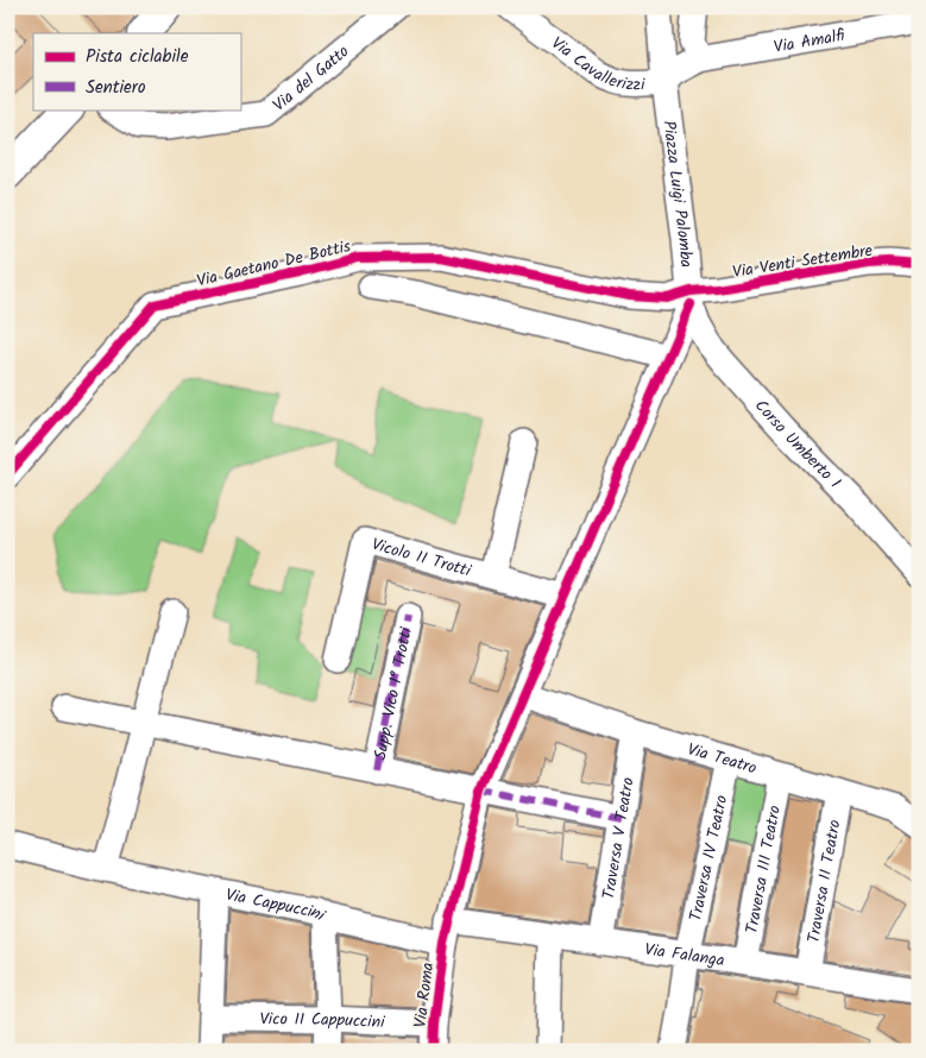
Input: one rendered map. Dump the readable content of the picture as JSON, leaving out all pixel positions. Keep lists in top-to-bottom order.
{
  "streets": {
    "street": [
      "Via Amalfi",
      "Via Cavallerizzi",
      "Via del Gatto",
      "Piazza Luigi Palomba",
      "Via Venti Settembre",
      "Via Gaetano De Bottis",
      "Corso Umberto I",
      "Vicolo II Trotti",
      "Supp. Vico 1° Trotti",
      "Via Teatro",
      "Traversa V Teatro",
      "Traversa IV Teatro",
      "Traversa III Teatro",
      "Traversa II Teatro",
      "Via Cappuccini",
      "Via Falanga",
      "Via Roma",
      "Vico II Cappuccini"
    ]
  },
  "crossings": [
    ["Via Amalfi", "Piazza Luigi Palomba"],
    ["Via Cavallerizzi", "Piazza Luigi Palomba"],
    ["Piazza Luigi Palomba", "Via Venti Settembre"],
    ["Piazza Luigi Palomba", "Via Gaetano De Bottis"],
    ["Piazza Luigi Palomba", "Corso Umberto I"],
    ["Piazza Luigi Palomba", "Via Roma"],
    ["Via Venti Settembre", "Via Gaetano De Bottis"],
    ["Via Venti Settembre", "Corso Umberto I"],
    ["Via Venti Settembre", "Via Roma"],
    ["Via Gaetano De Bottis", "Corso Umberto I"],
    ["Via Gaetano De Bottis", "Via Roma"],
    ["Corso Umberto I", "Via Roma"],
    ["Vicolo II Trotti", "Via Roma"],
    ["Via Teatro", "Traversa V Teatro"],
    ["Via Teatro", "Traversa IV Teatro"],
    ["Via Teatro", "Traversa III Teatro"],
    ["Via Teatro", "Traversa II Teatro"],
    ["Via Teatro", "Via Roma"],
    ["Traversa V Teatro", "Via Falanga"],
    ["Traversa IV Teatro", "Via Falanga"],
    ["Traversa III Teatro", "Via Falanga"],
    ["Traversa II Teatro", "Via Falanga"],
    ["Via Cappuccini", "Via Falanga"],
    ["Via Cappuccini", "Via Roma"],
    ["Via Falanga", "Via Roma"],
    ["Via Roma", "Vico II Cappuccini"]
  ],
  "legend": ["Pista ciclabile", "Sentiero"]
}
